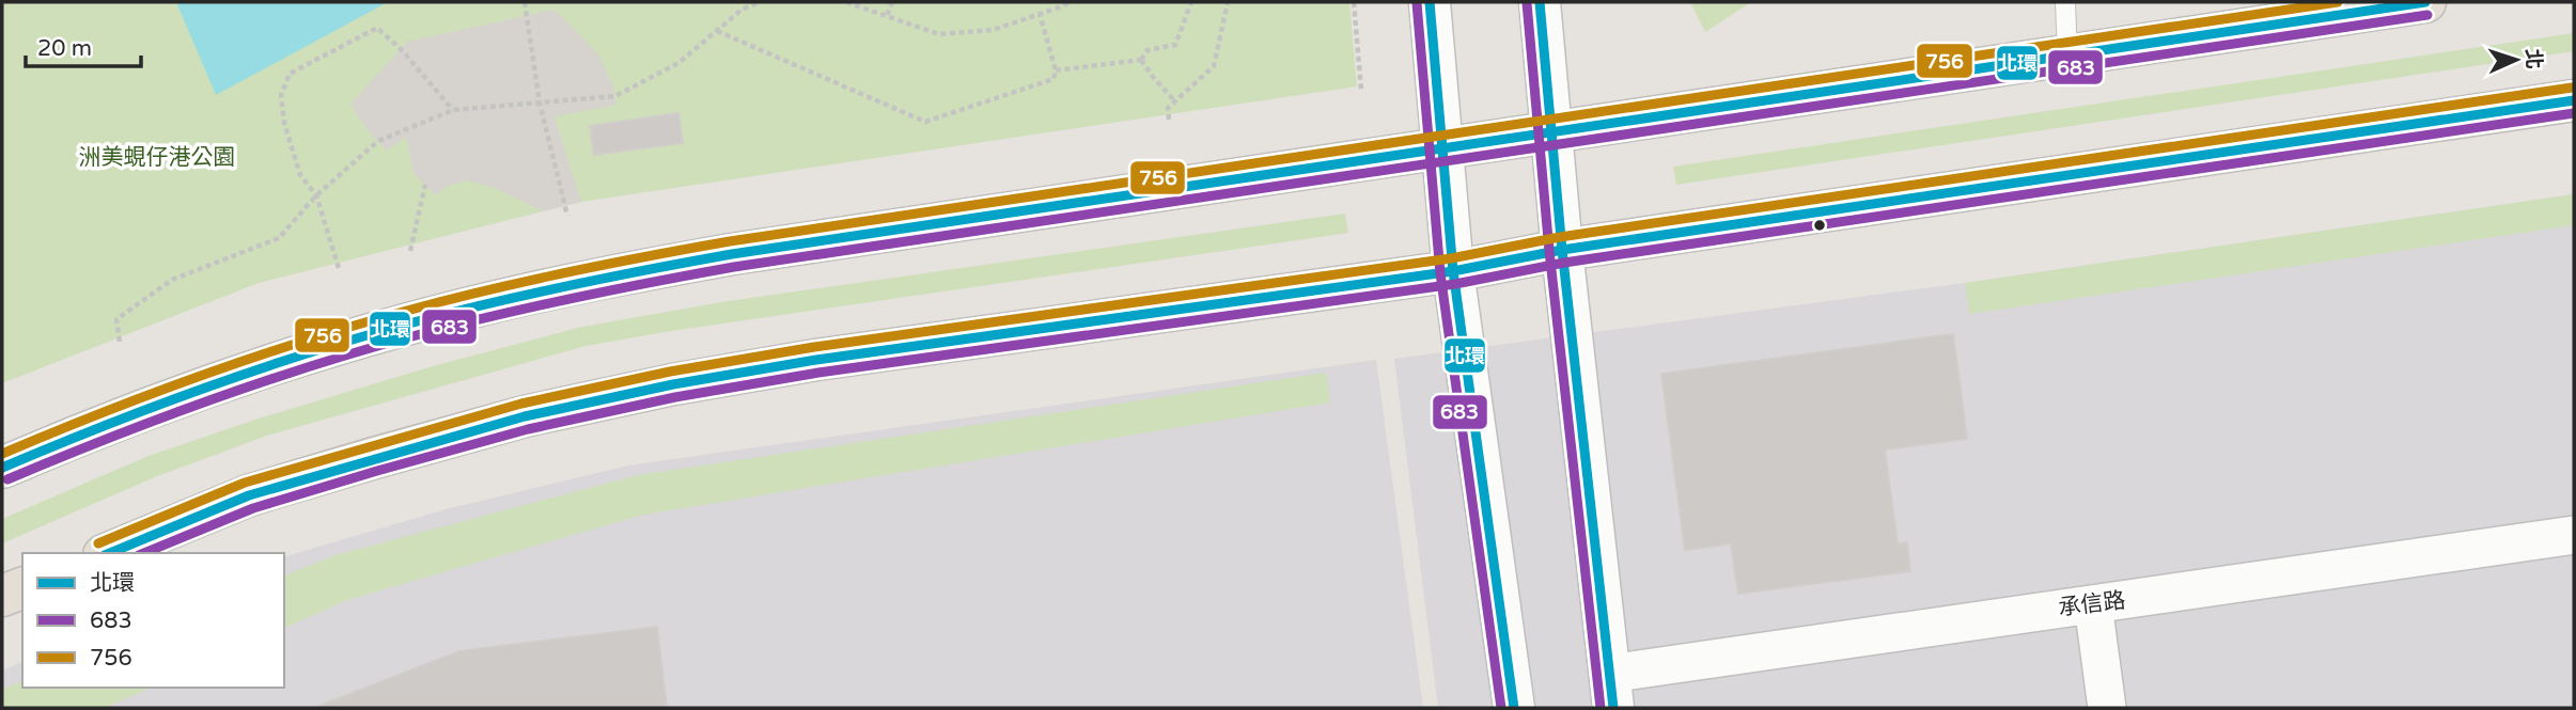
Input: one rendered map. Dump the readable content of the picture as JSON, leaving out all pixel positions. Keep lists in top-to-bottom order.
{
  "streets": {
    "street": ["承信路"]
  },
  "parks": ["洲美蜆仔港公園"],
  "lines": ["transit line 北環", "transit line 756", "transit line 683"],
  "legend": ["北環", "683", "756"],
  "scale_bar": "20 m",
  "north": "right"
}
